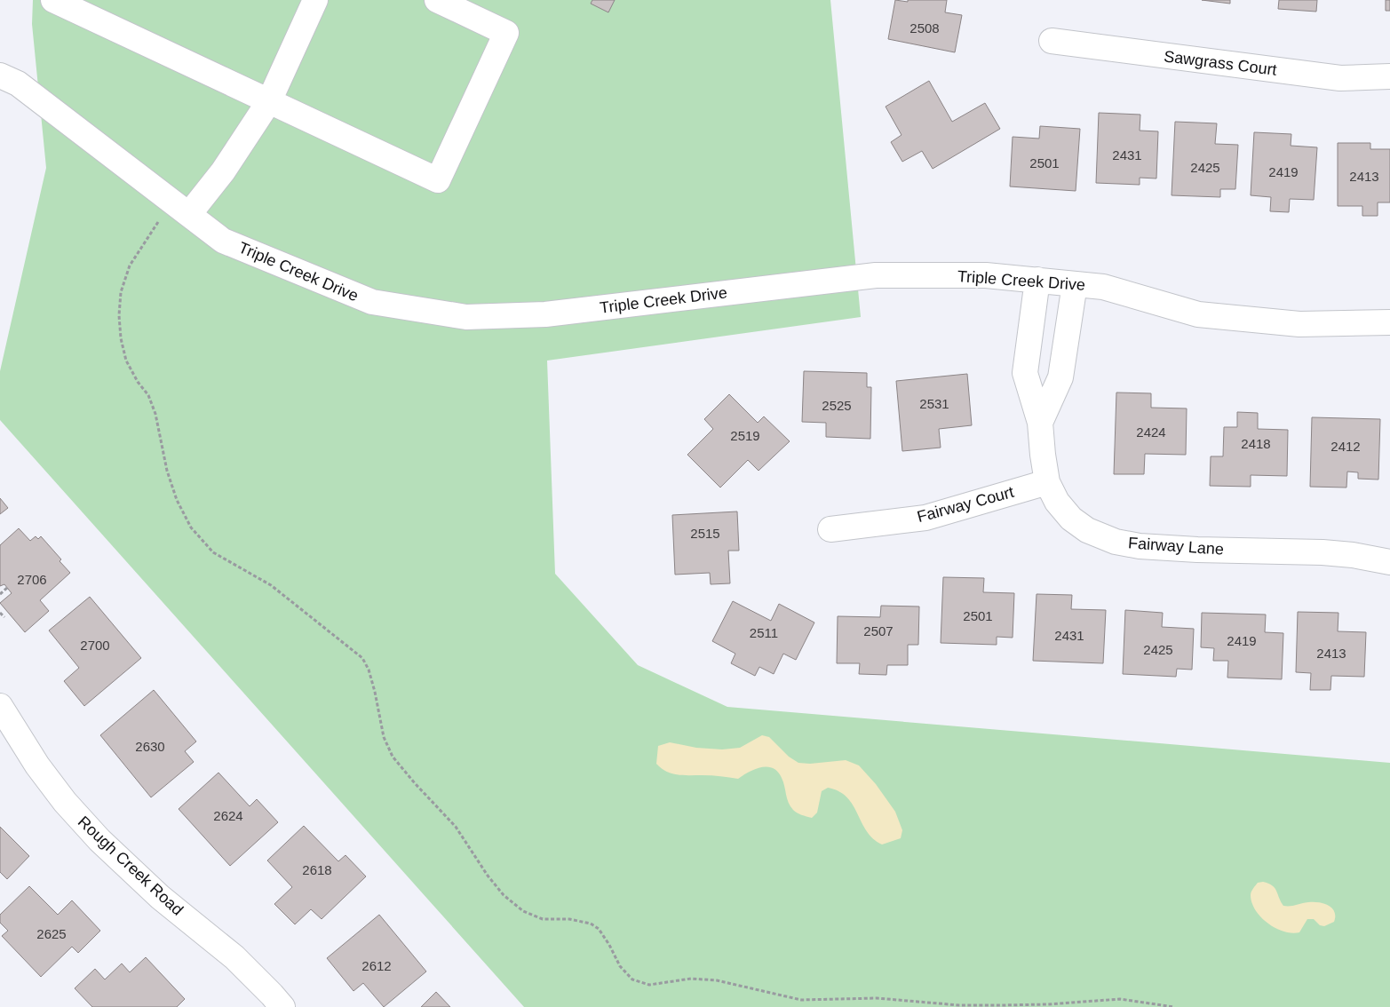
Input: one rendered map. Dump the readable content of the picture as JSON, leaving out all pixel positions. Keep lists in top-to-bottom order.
{
  "streets": {
    "street": [
      "Sawgrass Court",
      "Triple Creek Drive",
      "Fairway Court",
      "Fairway Lane",
      "Rough Creek Road"
    ]
  },
  "crossings": [
    ["Triple Creek Drive", "Fairway Lane"],
    ["Fairway Court", "Fairway Lane"]
  ],
  "house_numbers": [
    "2508",
    "2431",
    "2501",
    "2425",
    "2419",
    "2413",
    "2531",
    "2525",
    "2424",
    "2519",
    "2418",
    "2412",
    "2515",
    "2706",
    "2501",
    "2507",
    "2511",
    "2431",
    "2419",
    "2700",
    "2425",
    "2413",
    "2630",
    "2624",
    "2618",
    "2625",
    "2612"
  ]
}
